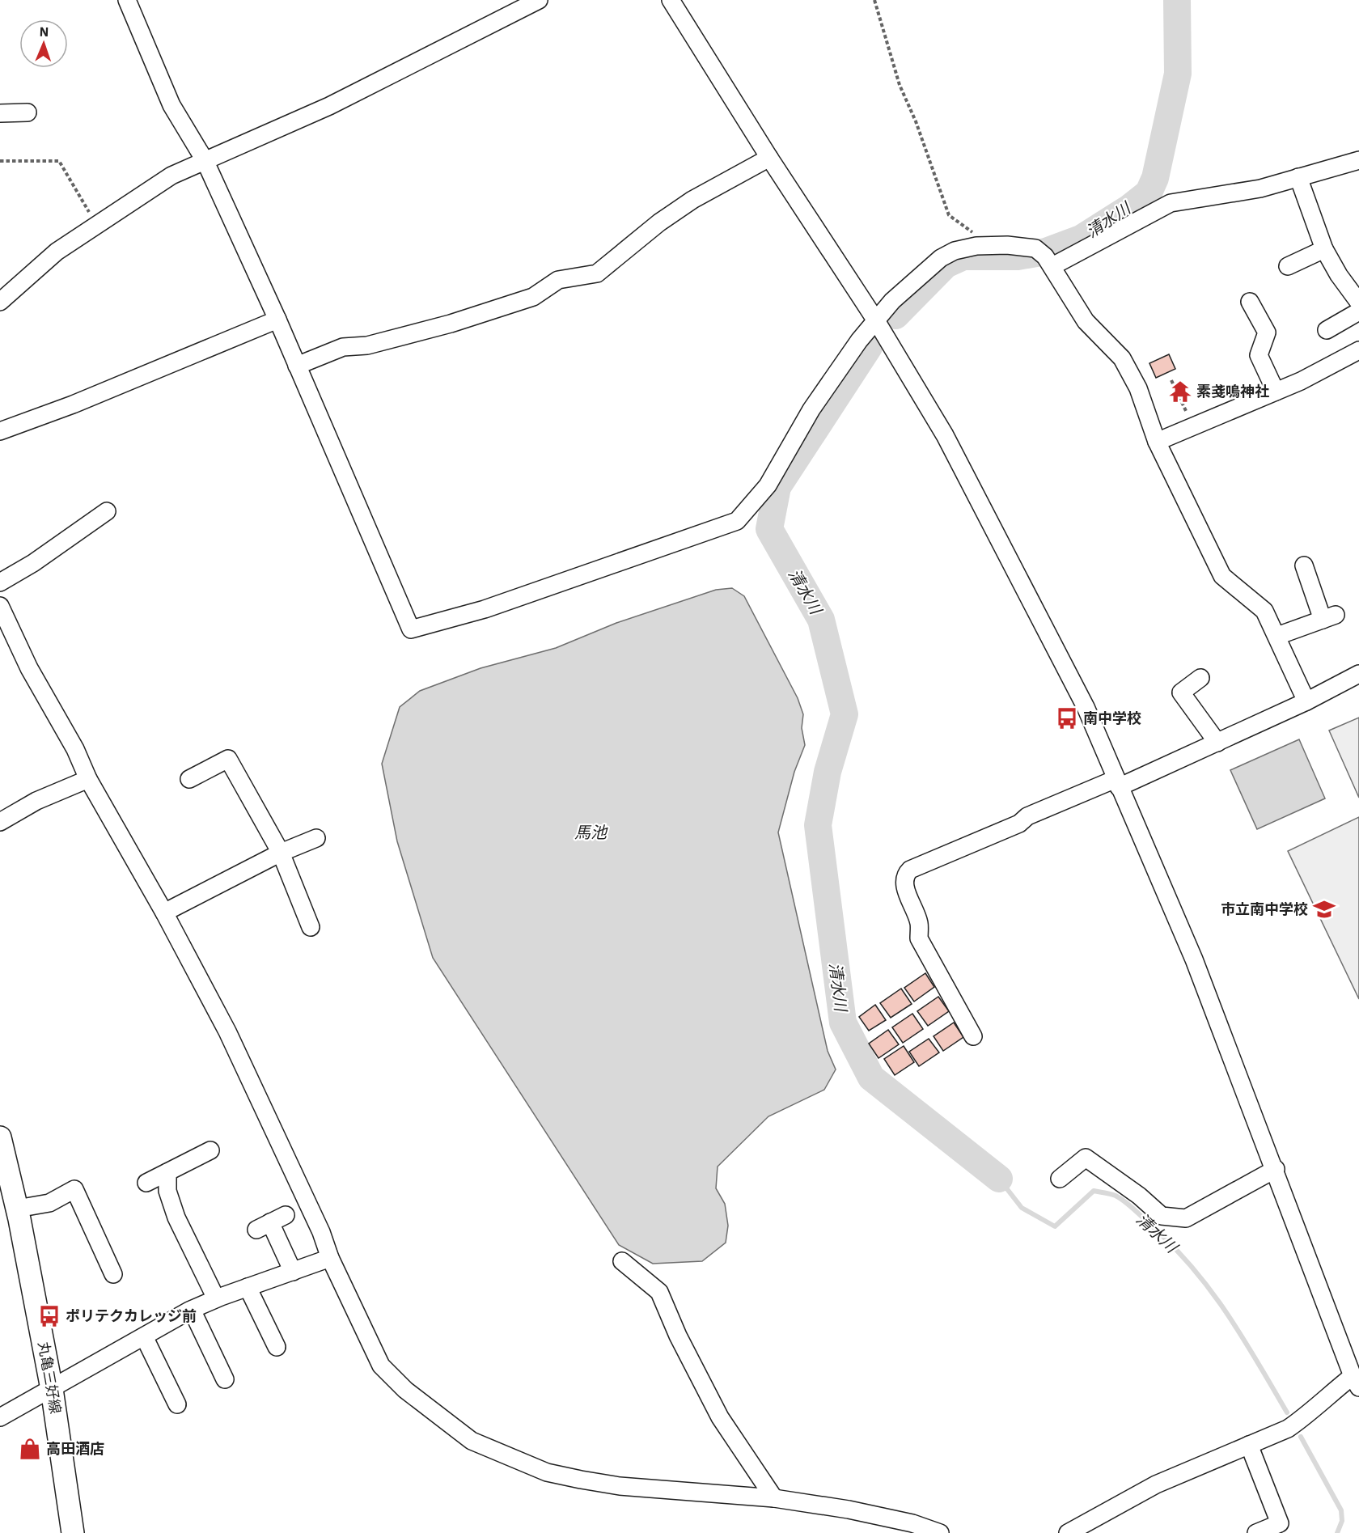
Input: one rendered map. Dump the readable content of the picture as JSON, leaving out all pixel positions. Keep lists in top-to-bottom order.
{
  "streets": {
    "main road": ["丸亀三好線"]
  },
  "water": ["清水川", "馬池"],
  "places": {
    "temple": ["素戔嗚神社"],
    "bus stop": ["南中学校", "ポリテクカレッジ前"],
    "school or university": ["市立南中学校"],
    "shop": ["高田酒店"]
  },
  "north": "top"
}
